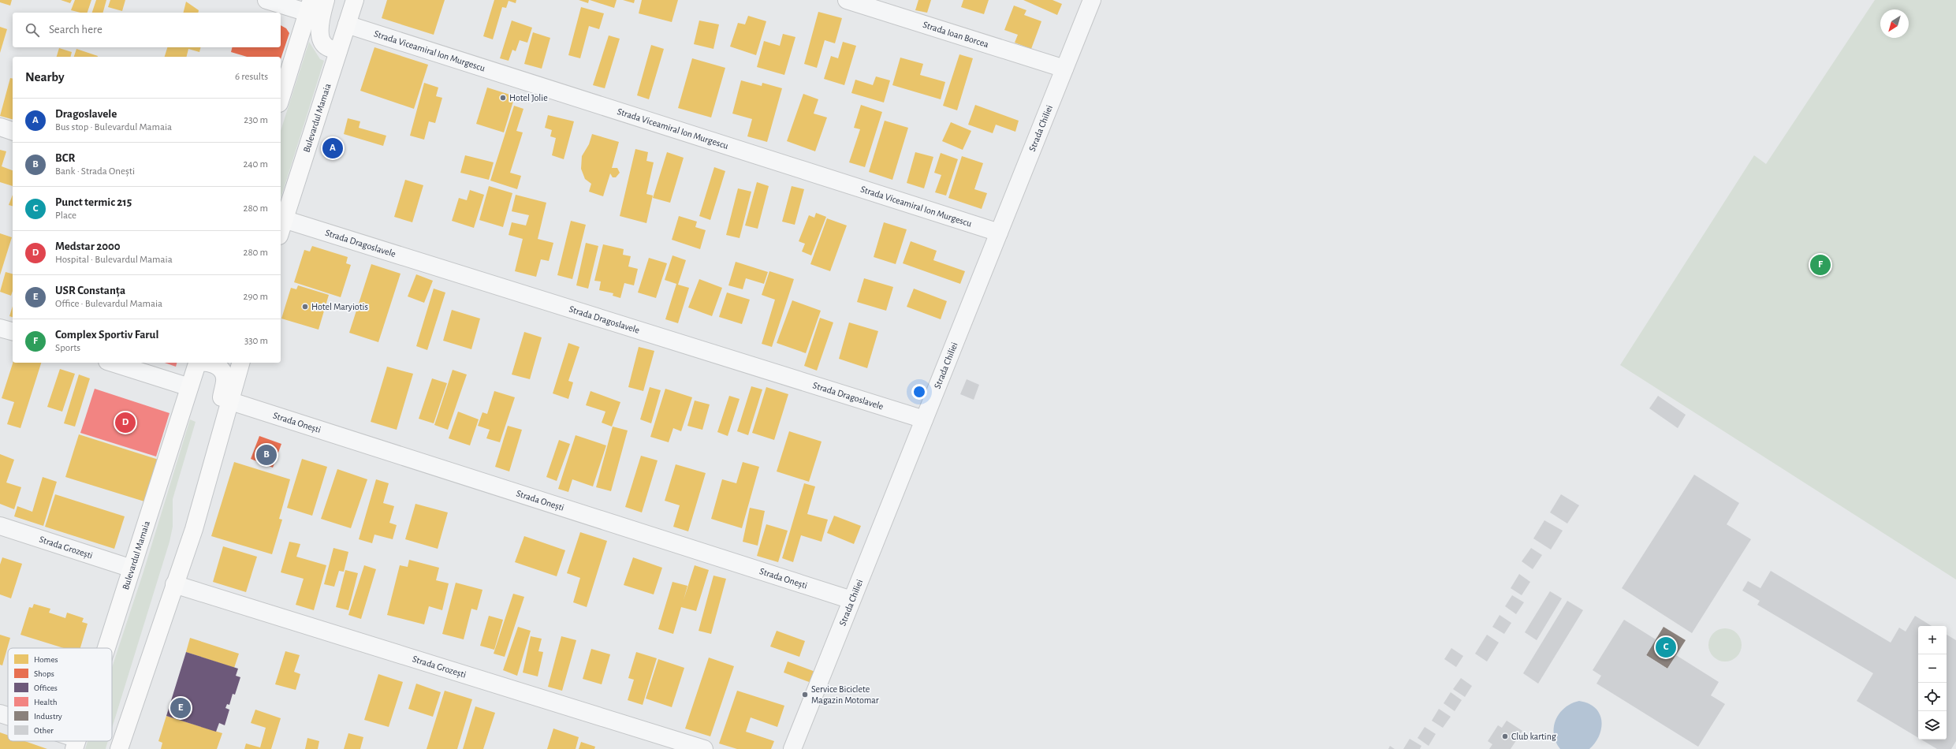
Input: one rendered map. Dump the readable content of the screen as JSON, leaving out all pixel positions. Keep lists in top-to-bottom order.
{
  "streets": {
    "main road": ["Bulevardul Mamaia"],
    "street": [
      "Strada Ioan Borcea",
      "Strada Viceamiral Ion Murgescu",
      "Strada Chiliei",
      "Strada Dragoslavele",
      "Strada Onești",
      "Strada Grozești"
    ]
  },
  "crossings": [
    ["Strada Ioan Borcea", "Strada Chiliei"],
    ["Strada Viceamiral Ion Murgescu", "Bulevardul Mamaia"],
    ["Strada Viceamiral Ion Murgescu", "Strada Chiliei"],
    ["Bulevardul Mamaia", "Strada Dragoslavele"],
    ["Bulevardul Mamaia", "Strada Grozești"],
    ["Strada Chiliei", "Strada Dragoslavele"],
    ["Strada Chiliei", "Strada Onești"]
  ],
  "places": [
    "Hotel Jolie",
    "Hotel Maryiotis",
    "Service Biciclete Magazin Motomar",
    "Club karting"
  ],
  "legend": [
    "Homes",
    "Shops",
    "Offices",
    "Health",
    "Industry",
    "Other"
  ],
  "north": "bottom left",
  "page": {
    "search": "Search here",
    "heading": ["Nearby", "6 results"],
    "list": [
      {
        "mark": "A",
        "name": "Dragoslavele",
        "note": "Bus stop · Bulevardul Mamaia",
        "value": "230 m"
      },
      {
        "mark": "B",
        "name": "BCR",
        "note": "Bank · Strada Onești",
        "value": "240 m"
      },
      {
        "mark": "C",
        "name": "Punct termic 215",
        "note": "Place",
        "value": "280 m"
      },
      {
        "mark": "D",
        "name": "Medstar 2000",
        "note": "Hospital · Bulevardul Mamaia",
        "value": "280 m"
      },
      {
        "mark": "E",
        "name": "USR Constanța",
        "note": "Office · Bulevardul Mamaia",
        "value": "290 m"
      },
      {
        "mark": "F",
        "name": "Complex Sportiv Farul",
        "note": "Sports",
        "value": "330 m"
      }
    ],
    "pins": [
      "A",
      "F",
      "D",
      "B",
      "C",
      "E"
    ],
    "map_buttons": ["+", "−"]
  }
}
